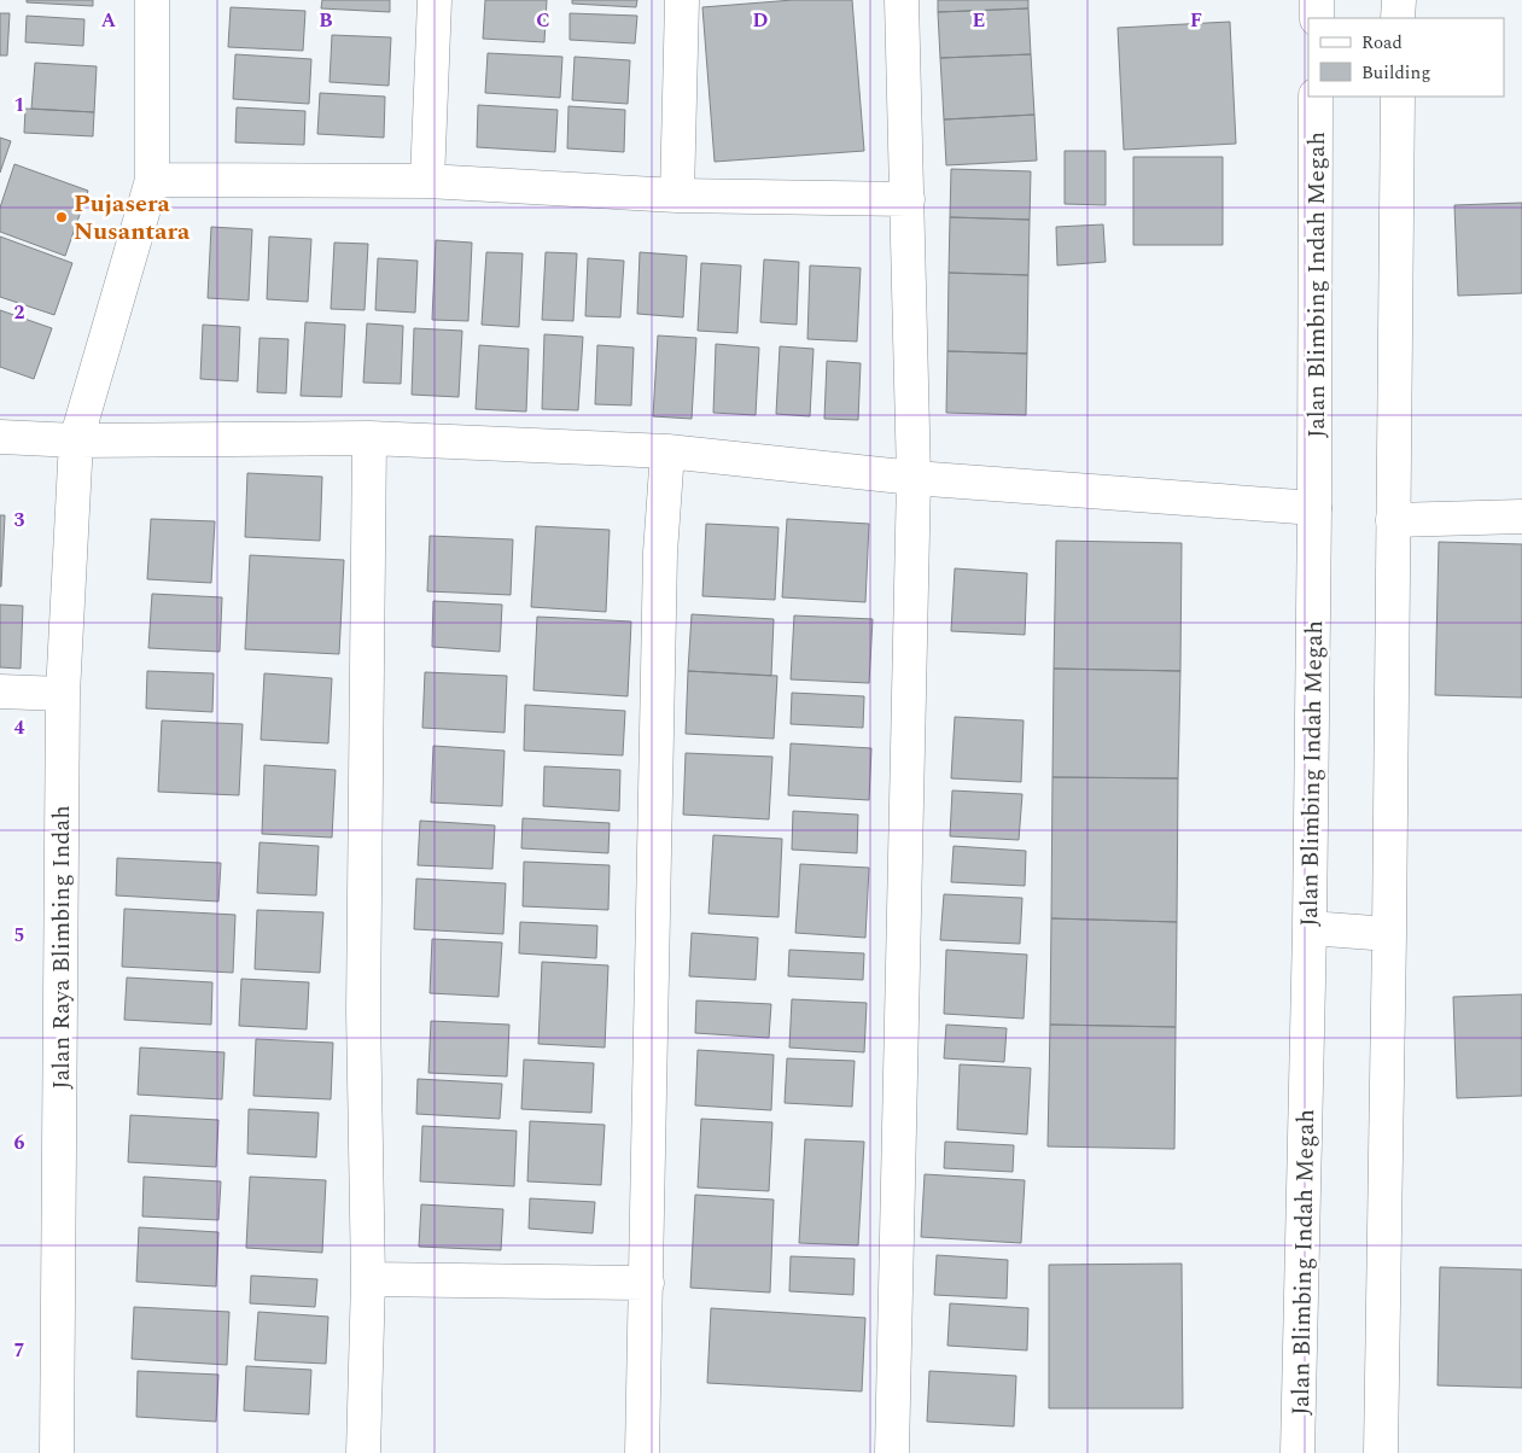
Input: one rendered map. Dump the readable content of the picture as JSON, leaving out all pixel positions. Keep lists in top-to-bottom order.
{
  "streets": {
    "street": ["Jalan Blimbing Indah Megah", "Jalan Raya Blimbing Indah"]
  },
  "places": ["Pujasera Nusantara"],
  "legend": ["Road", "Building"],
  "grid": {
    "columns": [
      "A",
      "B",
      "C",
      "D",
      "E",
      "F"
    ],
    "rows": [
      "1",
      "2",
      "3",
      "4",
      "5",
      "6",
      "7"
    ]
  }
}
